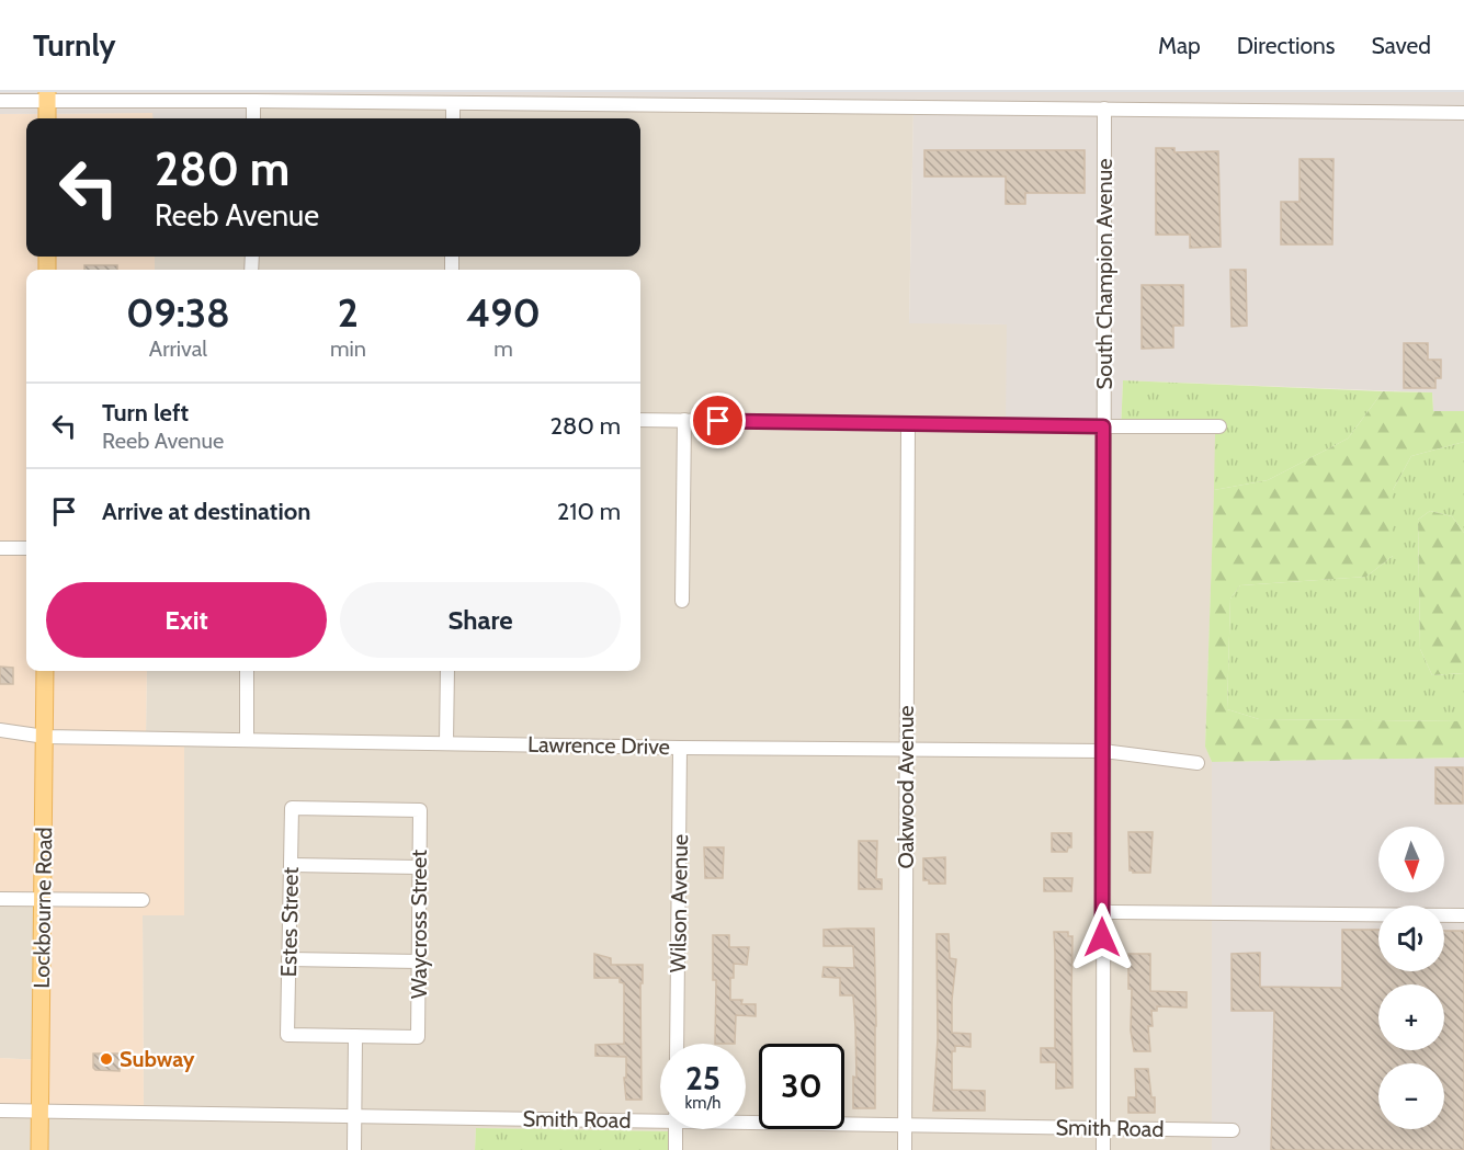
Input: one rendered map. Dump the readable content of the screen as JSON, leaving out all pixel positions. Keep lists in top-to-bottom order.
{
  "streets": {
    "main road": ["Lockbourne Road"],
    "street": [
      "South Champion Avenue",
      "Lawrence Drive",
      "Oakwood Avenue",
      "Wilson Avenue",
      "Estes Street",
      "Waycross Street",
      "Smith Road"
    ]
  },
  "crossings": [
    ["South Champion Avenue", "Lawrence Drive"],
    ["South Champion Avenue", "Smith Road"],
    ["Lawrence Drive", "Oakwood Avenue"],
    ["Lawrence Drive", "Wilson Avenue"],
    ["Lawrence Drive", "Lockbourne Road"],
    ["Oakwood Avenue", "Smith Road"],
    ["Lockbourne Road", "Smith Road"],
    ["Estes Street", "Waycross Street"]
  ],
  "places": ["Subway"],
  "north": "bottom",
  "page": {
    "header": "Turnly",
    "nav": ["Map", "Directions", "Saved"],
    "turn": ["280 m", "Reeb Avenue"],
    "eta": [
      "09:38",
      "Arrival",
      "2",
      "min",
      "490",
      "m"
    ],
    "list": [
      {
        "name": "Turn left",
        "note": "Reeb Avenue",
        "value": "280 m"
      },
      {
        "name": "Arrive at destination",
        "value": "210 m"
      }
    ],
    "buttons": ["Exit", "Share"],
    "map_buttons": ["+", "−"],
    "speed": "25 km/h",
    "limit": "30"
  }
}
